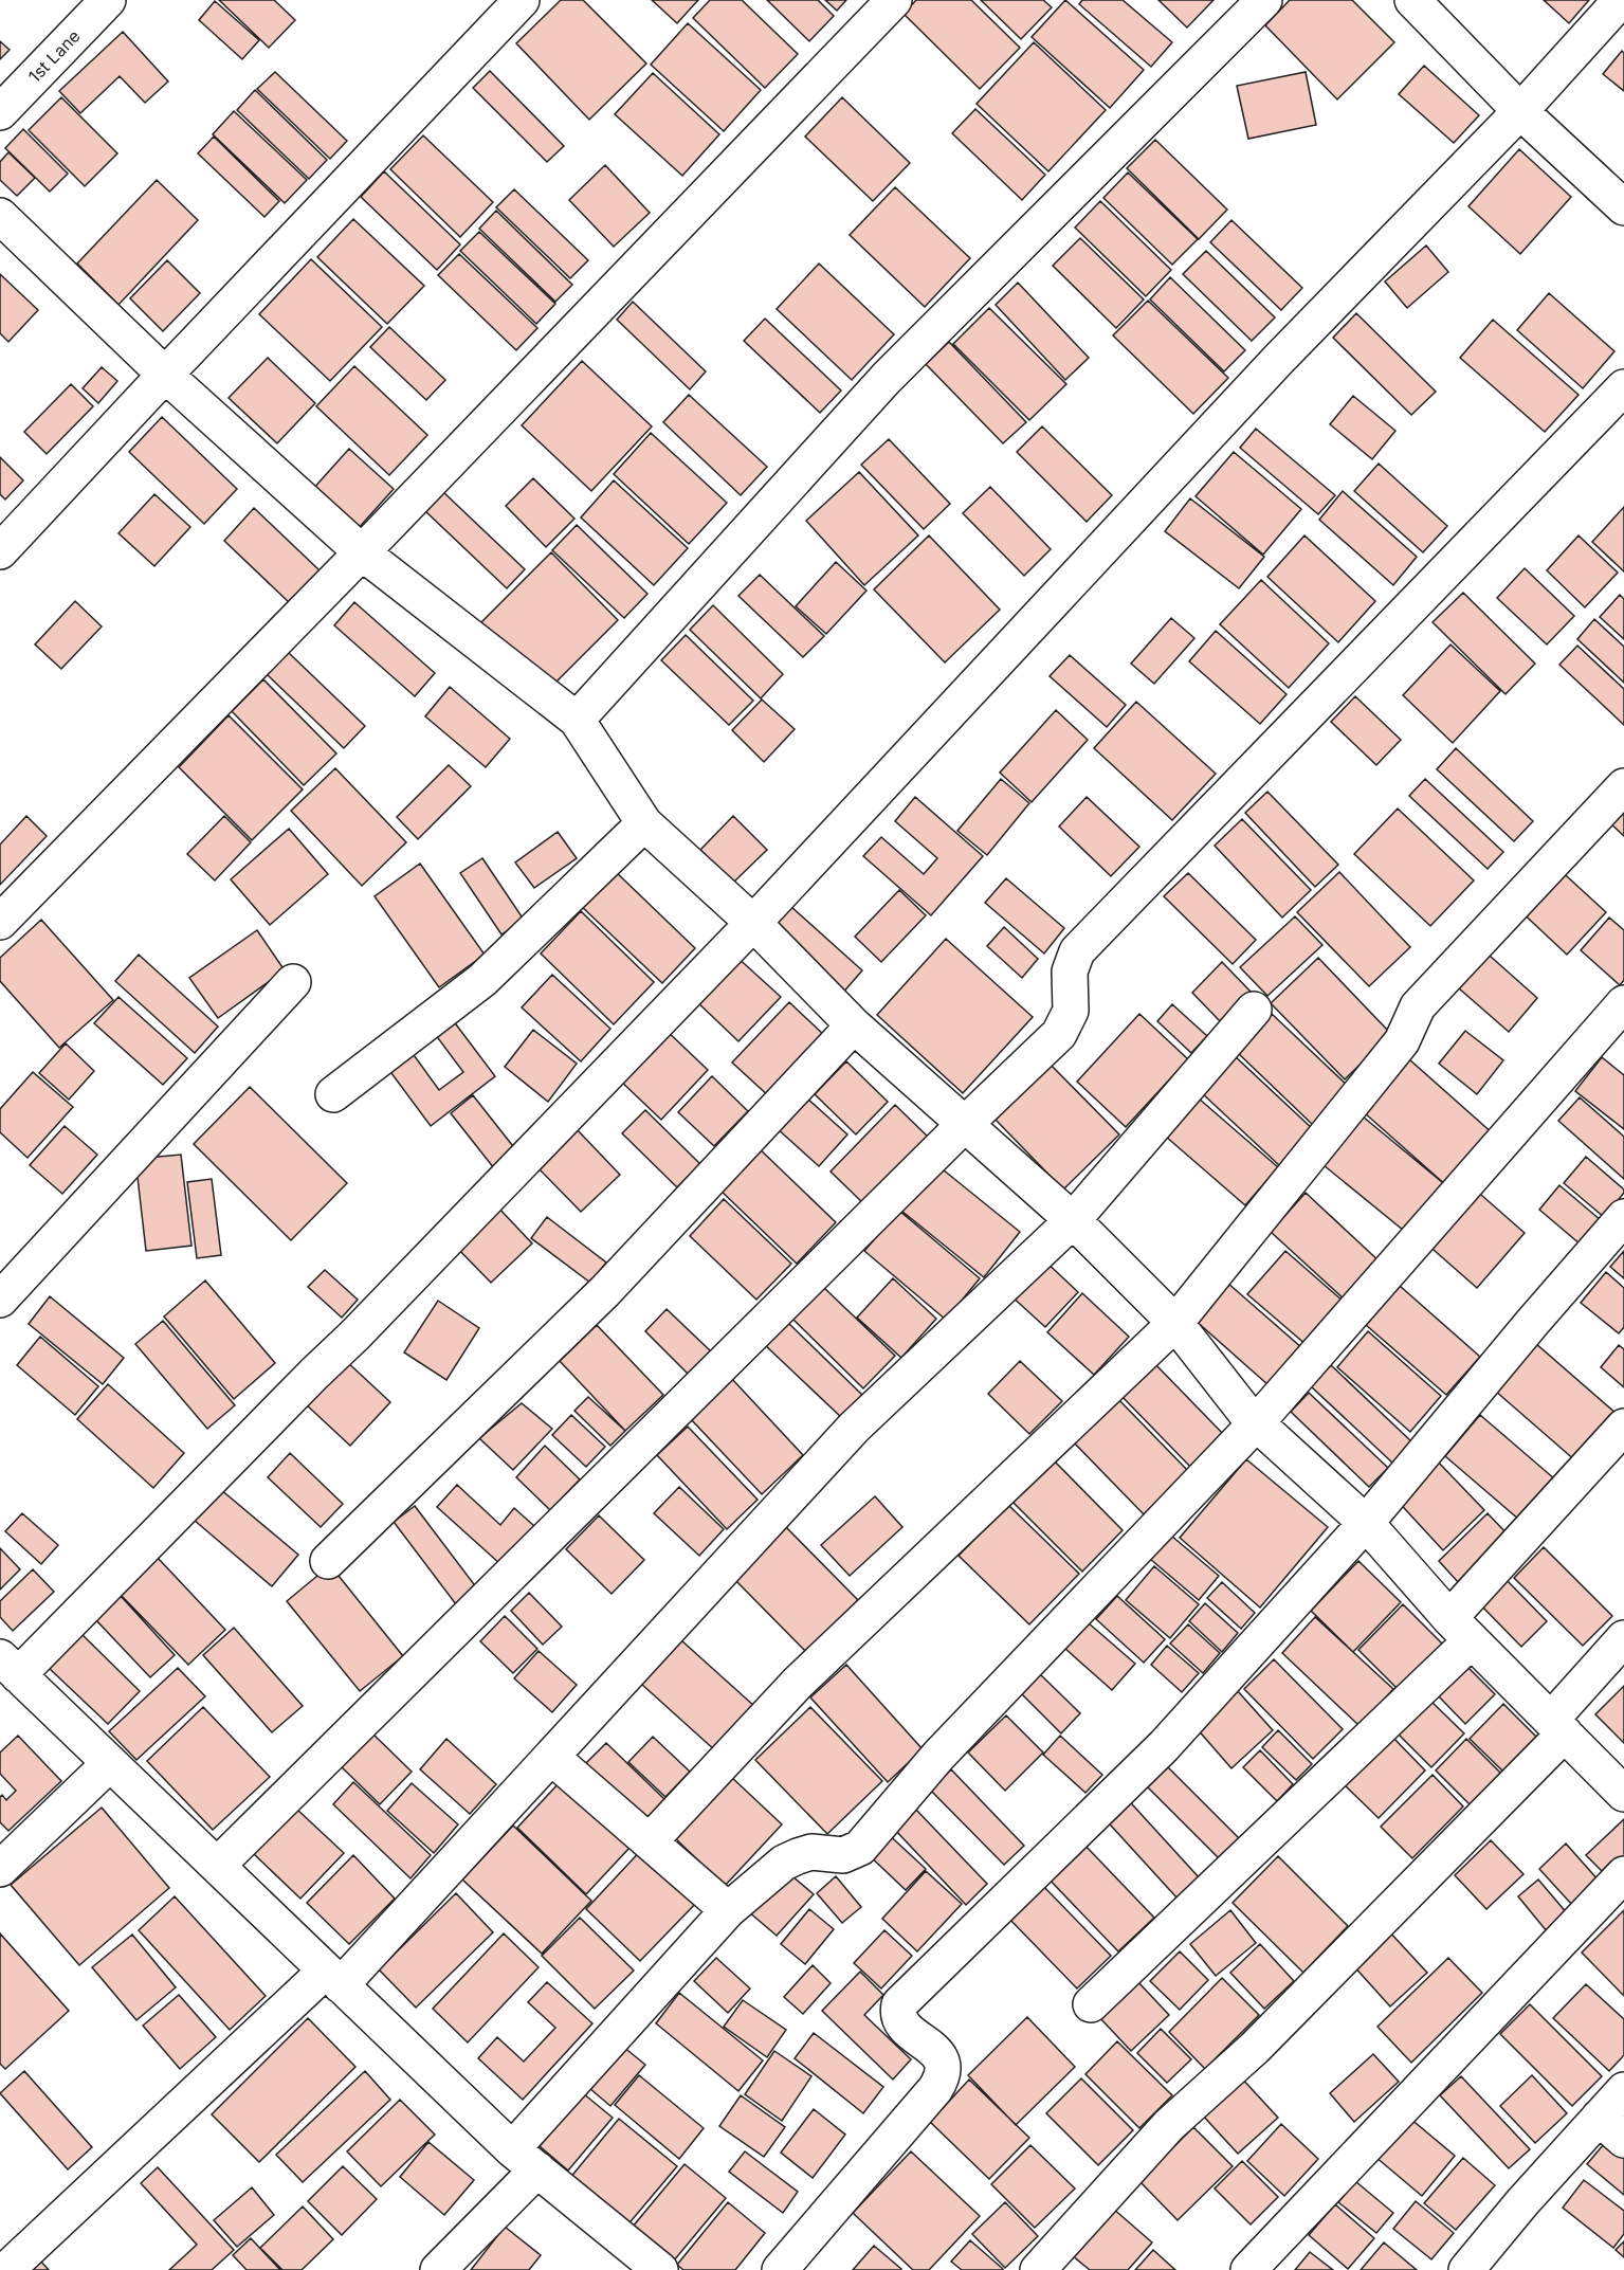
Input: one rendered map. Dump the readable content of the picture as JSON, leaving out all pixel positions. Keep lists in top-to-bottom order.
{
  "streets": {
    "street": ["1st Lane"]
  }
}
